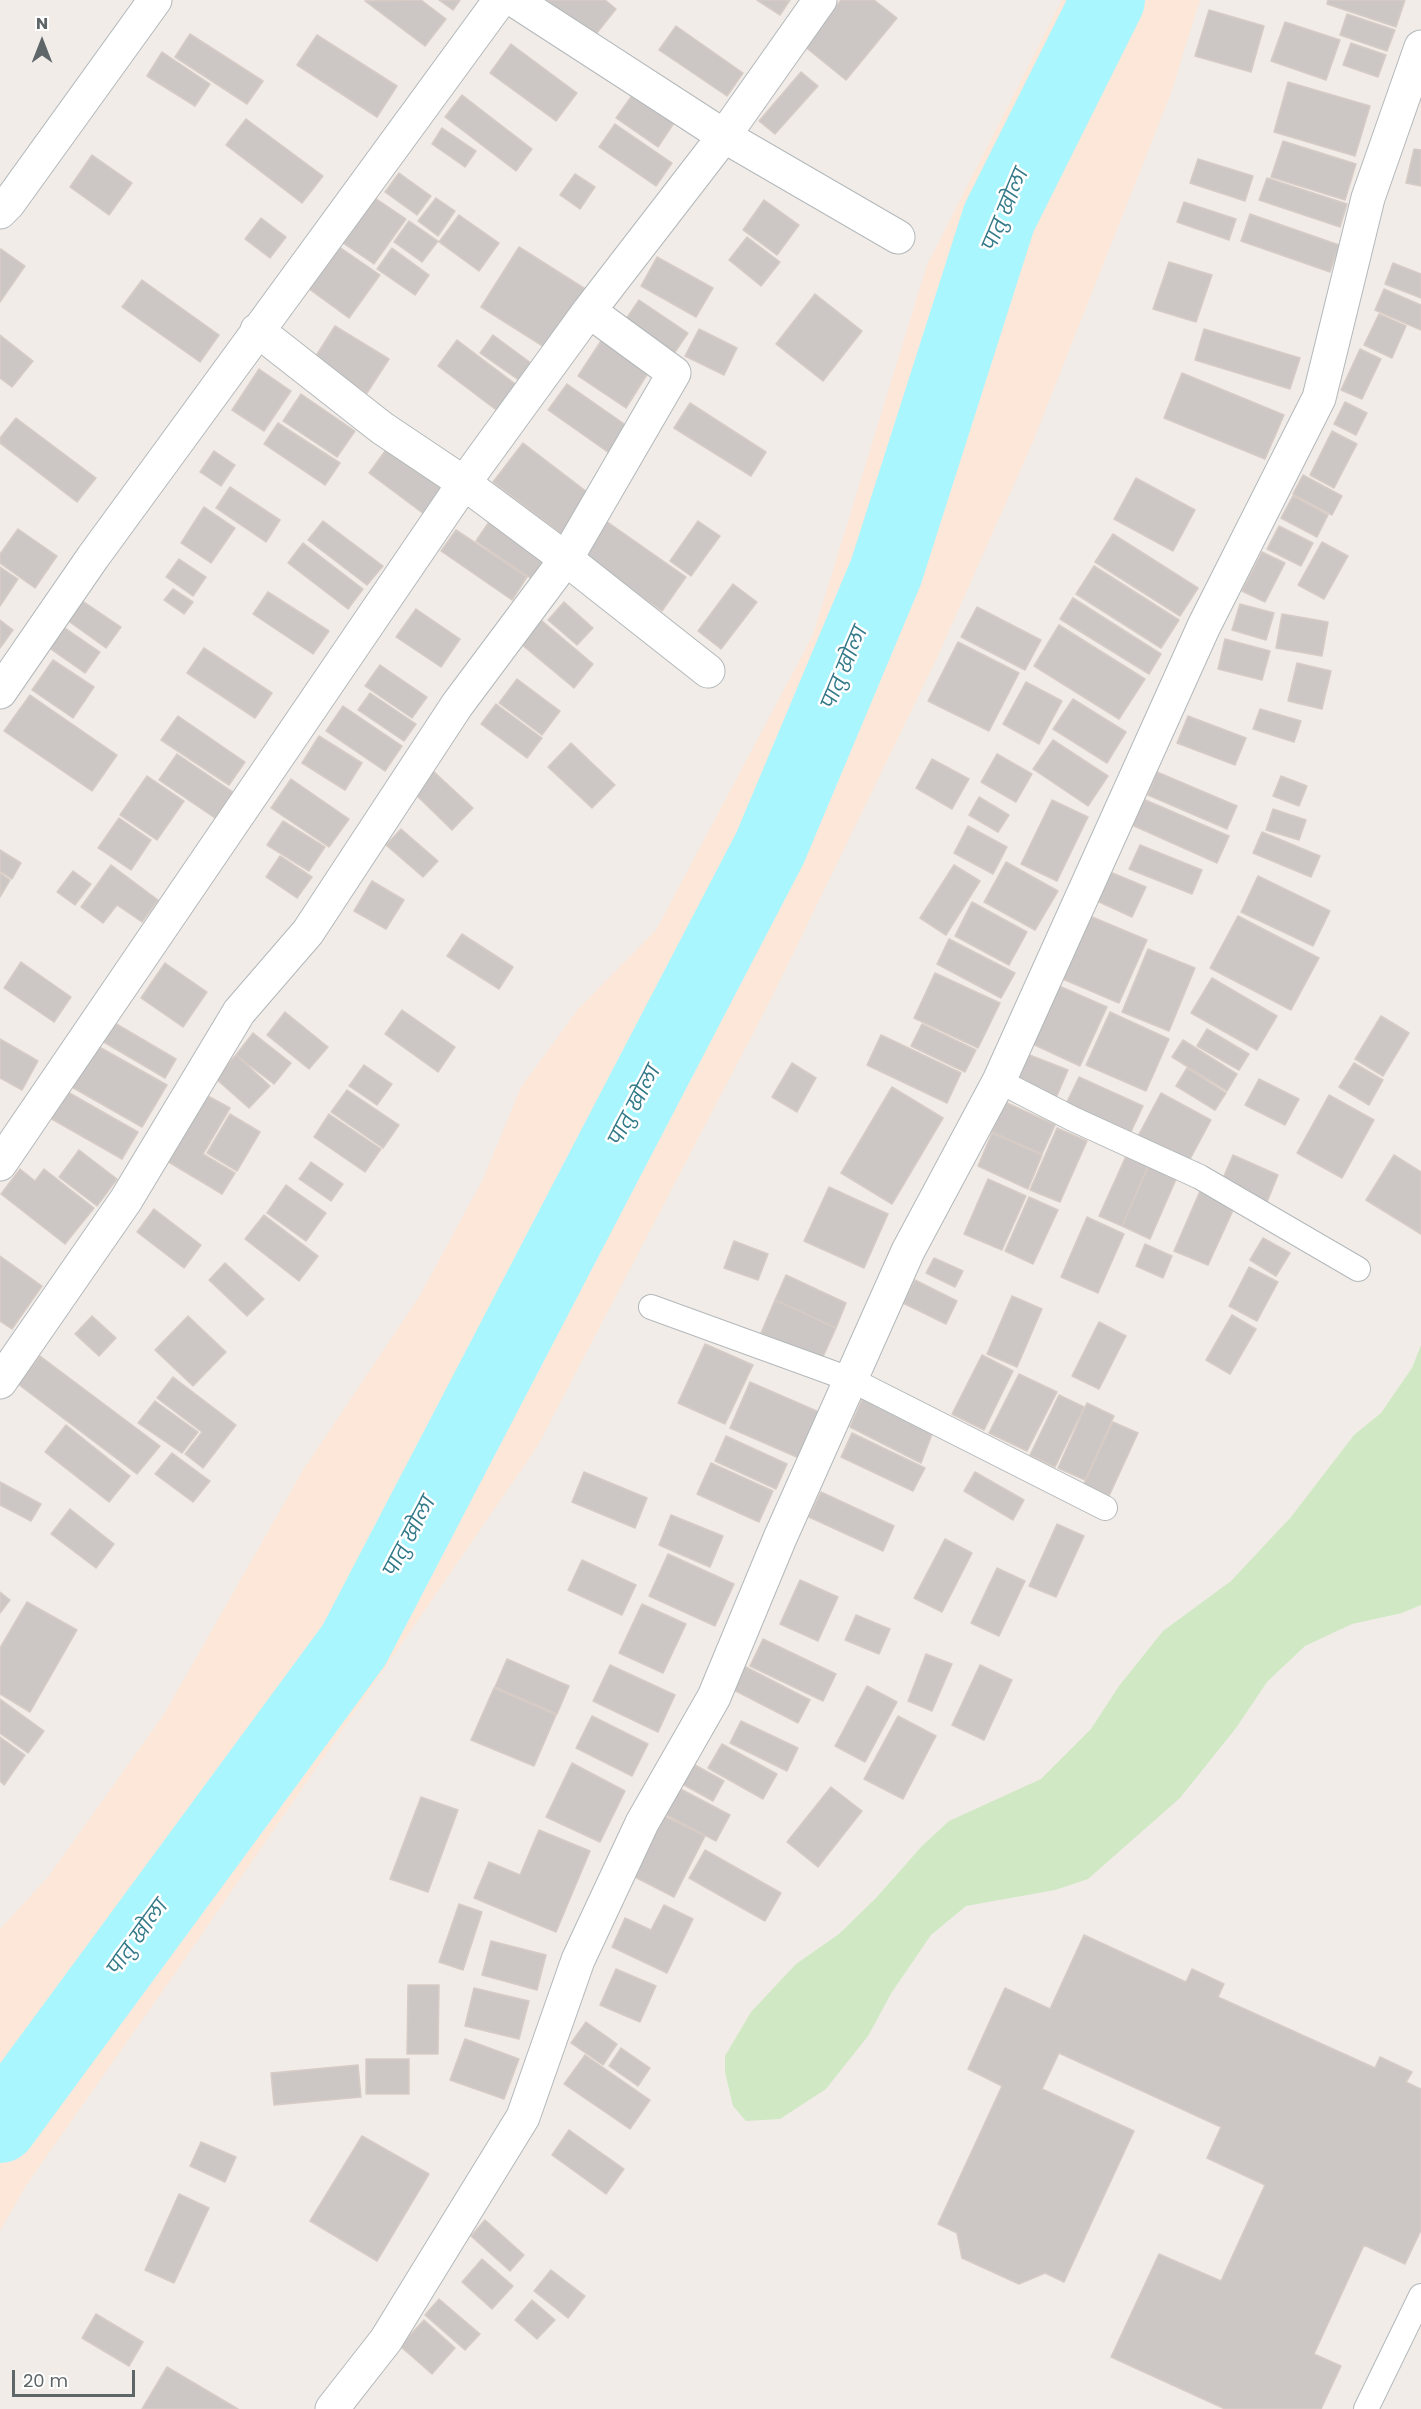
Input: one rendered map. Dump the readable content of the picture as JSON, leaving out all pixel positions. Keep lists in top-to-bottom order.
{
  "water": ["पातु खोला"],
  "scale_bar": "20 m",
  "north": "top"
}
